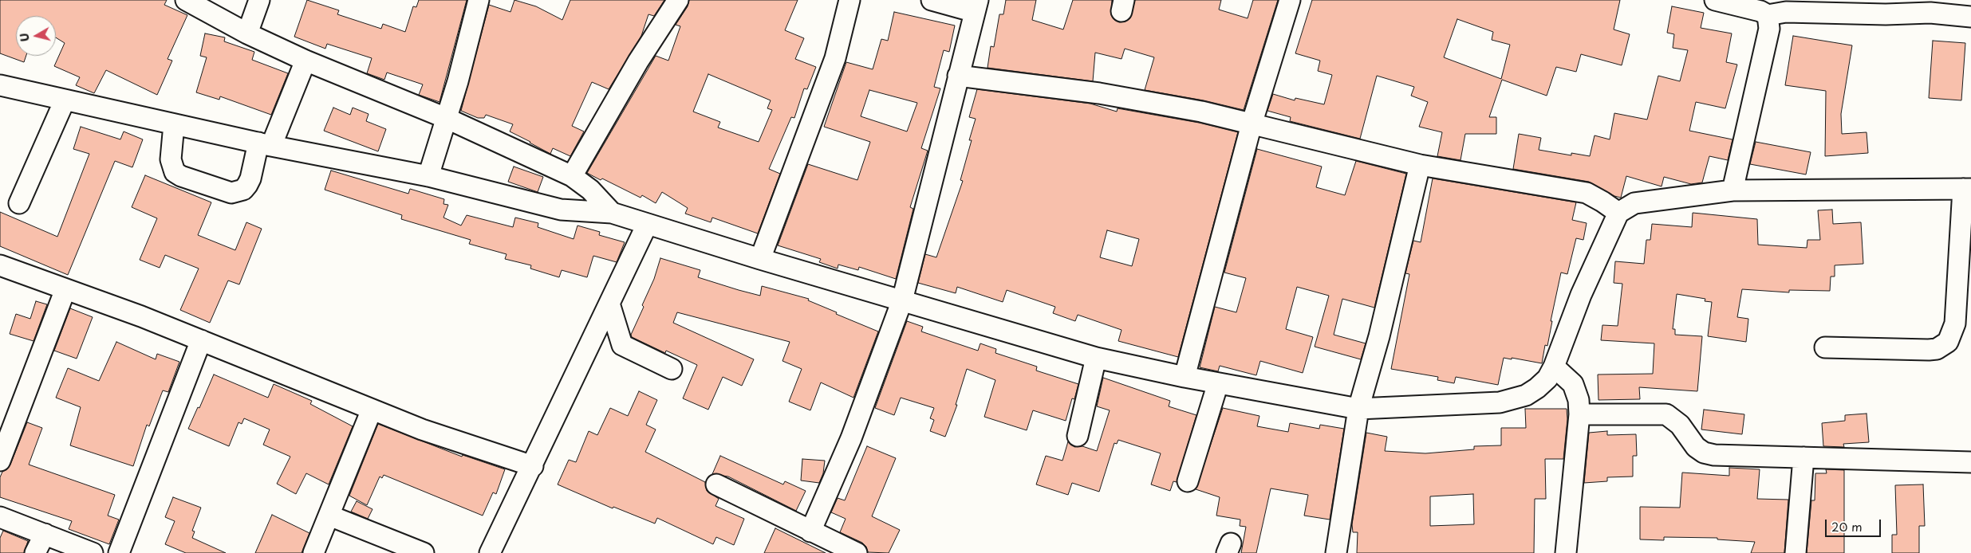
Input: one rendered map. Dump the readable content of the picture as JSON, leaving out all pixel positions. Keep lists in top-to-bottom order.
{
  "scale_bar": "20 m",
  "north": "left"
}
